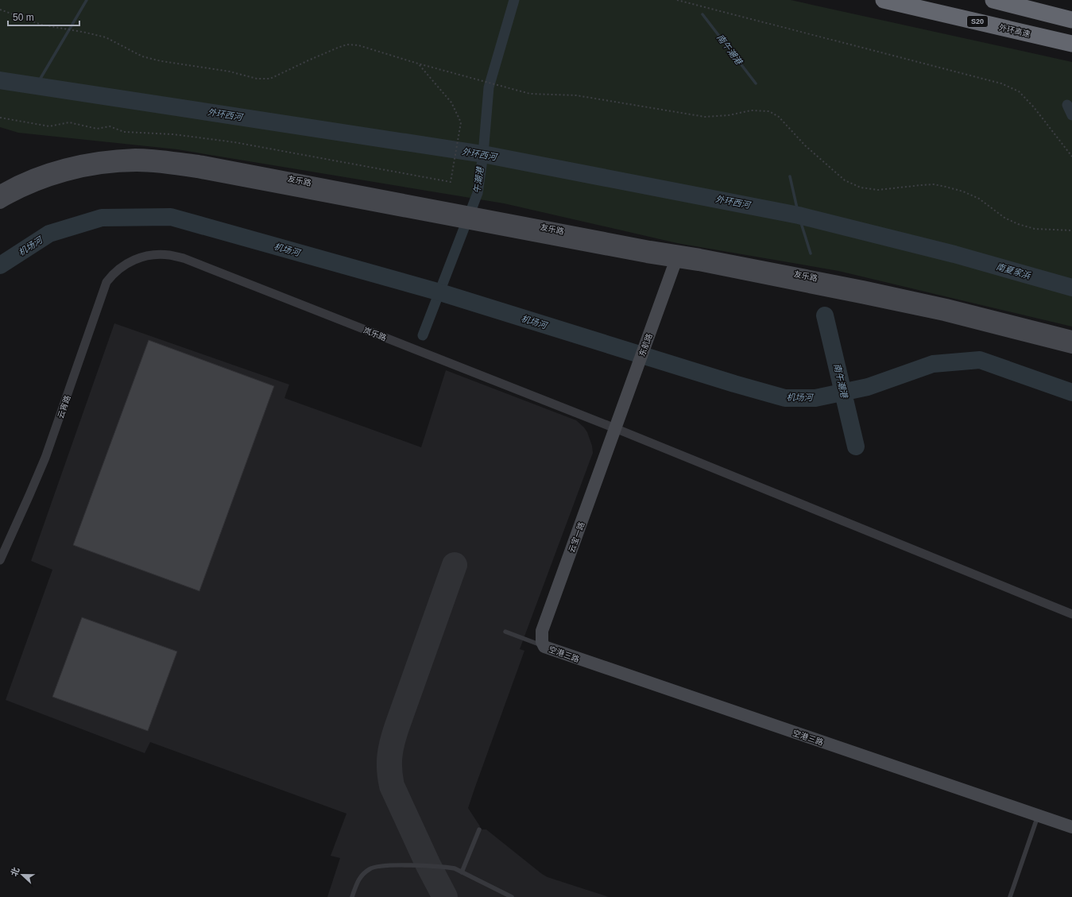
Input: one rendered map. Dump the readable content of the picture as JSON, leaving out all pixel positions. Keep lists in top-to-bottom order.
{
  "streets": {
    "highway": ["S20", "外环高速"],
    "main road": [
      "友乐路",
      "东航路",
      "云宝一路",
      "空港三路"
    ],
    "street": ["岚乐路", "云宵路"]
  },
  "crossings": [
    ["友乐路", "东航路"],
    ["岚乐路", "东航路"],
    ["岚乐路", "云宵路"],
    ["岚乐路", "云宝一路"],
    ["东航路", "云宝一路"],
    ["云宝一路", "空港三路"]
  ],
  "water": [
    "南午潮港",
    "外环西河",
    "午潮港",
    "机场河",
    "南夏家浜"
  ],
  "scale_bar": "50 m",
  "north": "left"
}
